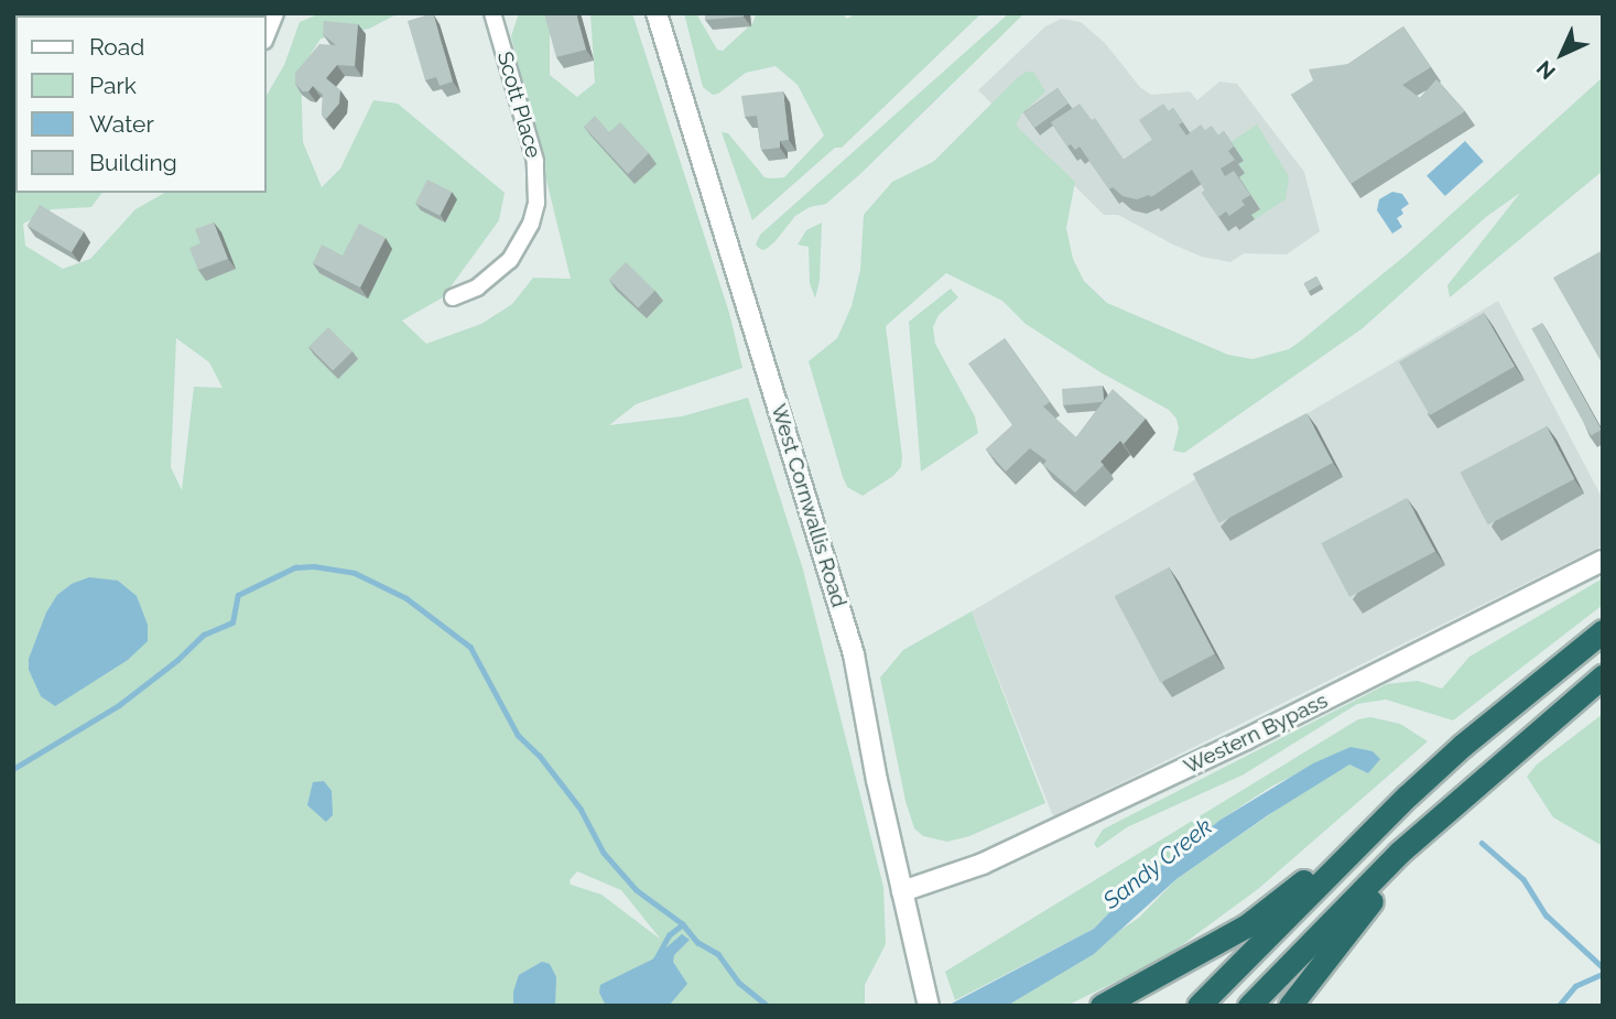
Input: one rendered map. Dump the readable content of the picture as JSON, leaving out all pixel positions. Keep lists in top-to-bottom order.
{
  "streets": {
    "street": ["Scott Place", "West Cornwallis Road", "Western Bypass"]
  },
  "crossings": [
    ["West Cornwallis Road", "Western Bypass"]
  ],
  "water": ["Sandy Creek"],
  "legend": [
    "Road",
    "Park",
    "Water",
    "Building"
  ],
  "north": "bottom left"
}
